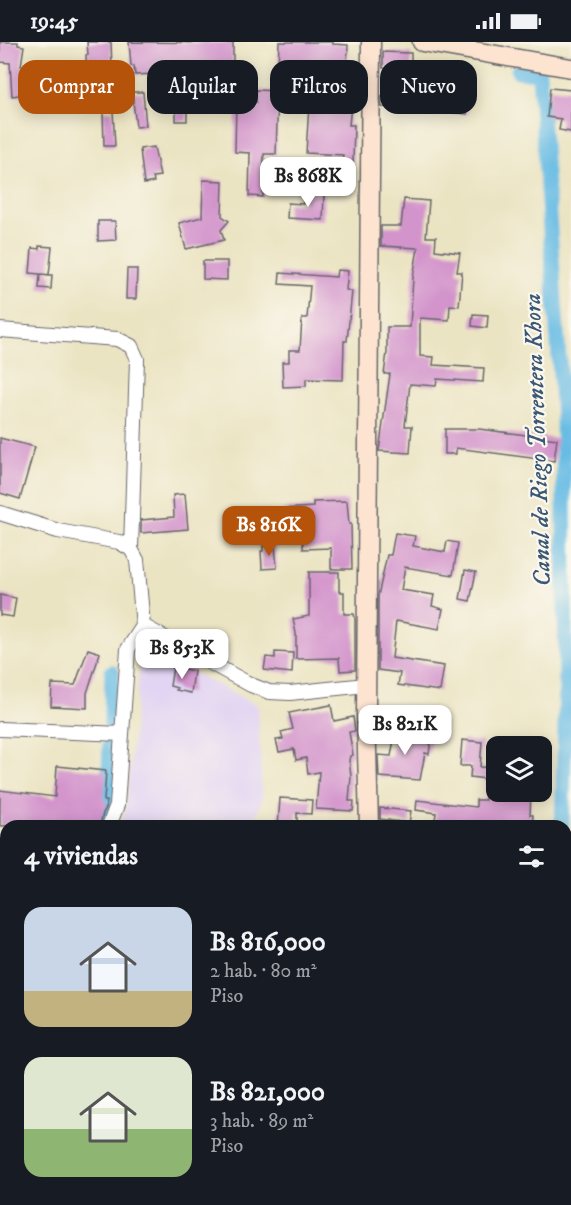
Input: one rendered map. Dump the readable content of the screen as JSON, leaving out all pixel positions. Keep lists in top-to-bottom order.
{
  "water": ["Canal de Riego Torrentera Khora"],
  "page": {
    "status": "19:45",
    "chip": [
      "Comprar",
      "Alquilar",
      "Filtros",
      "Nuevo"
    ],
    "price": [
      "Bs 868K",
      "Bs 816K",
      "Bs 853K",
      "Bs 821K"
    ],
    "heading": "4 viviendas",
    "list": [
      {
        "name": "Bs 816,000",
        "note": "2 hab. · 80 m² · Piso"
      },
      {
        "name": "Bs 821,000",
        "note": "3 hab. · 89 m² · Piso"
      }
    ]
  }
}
